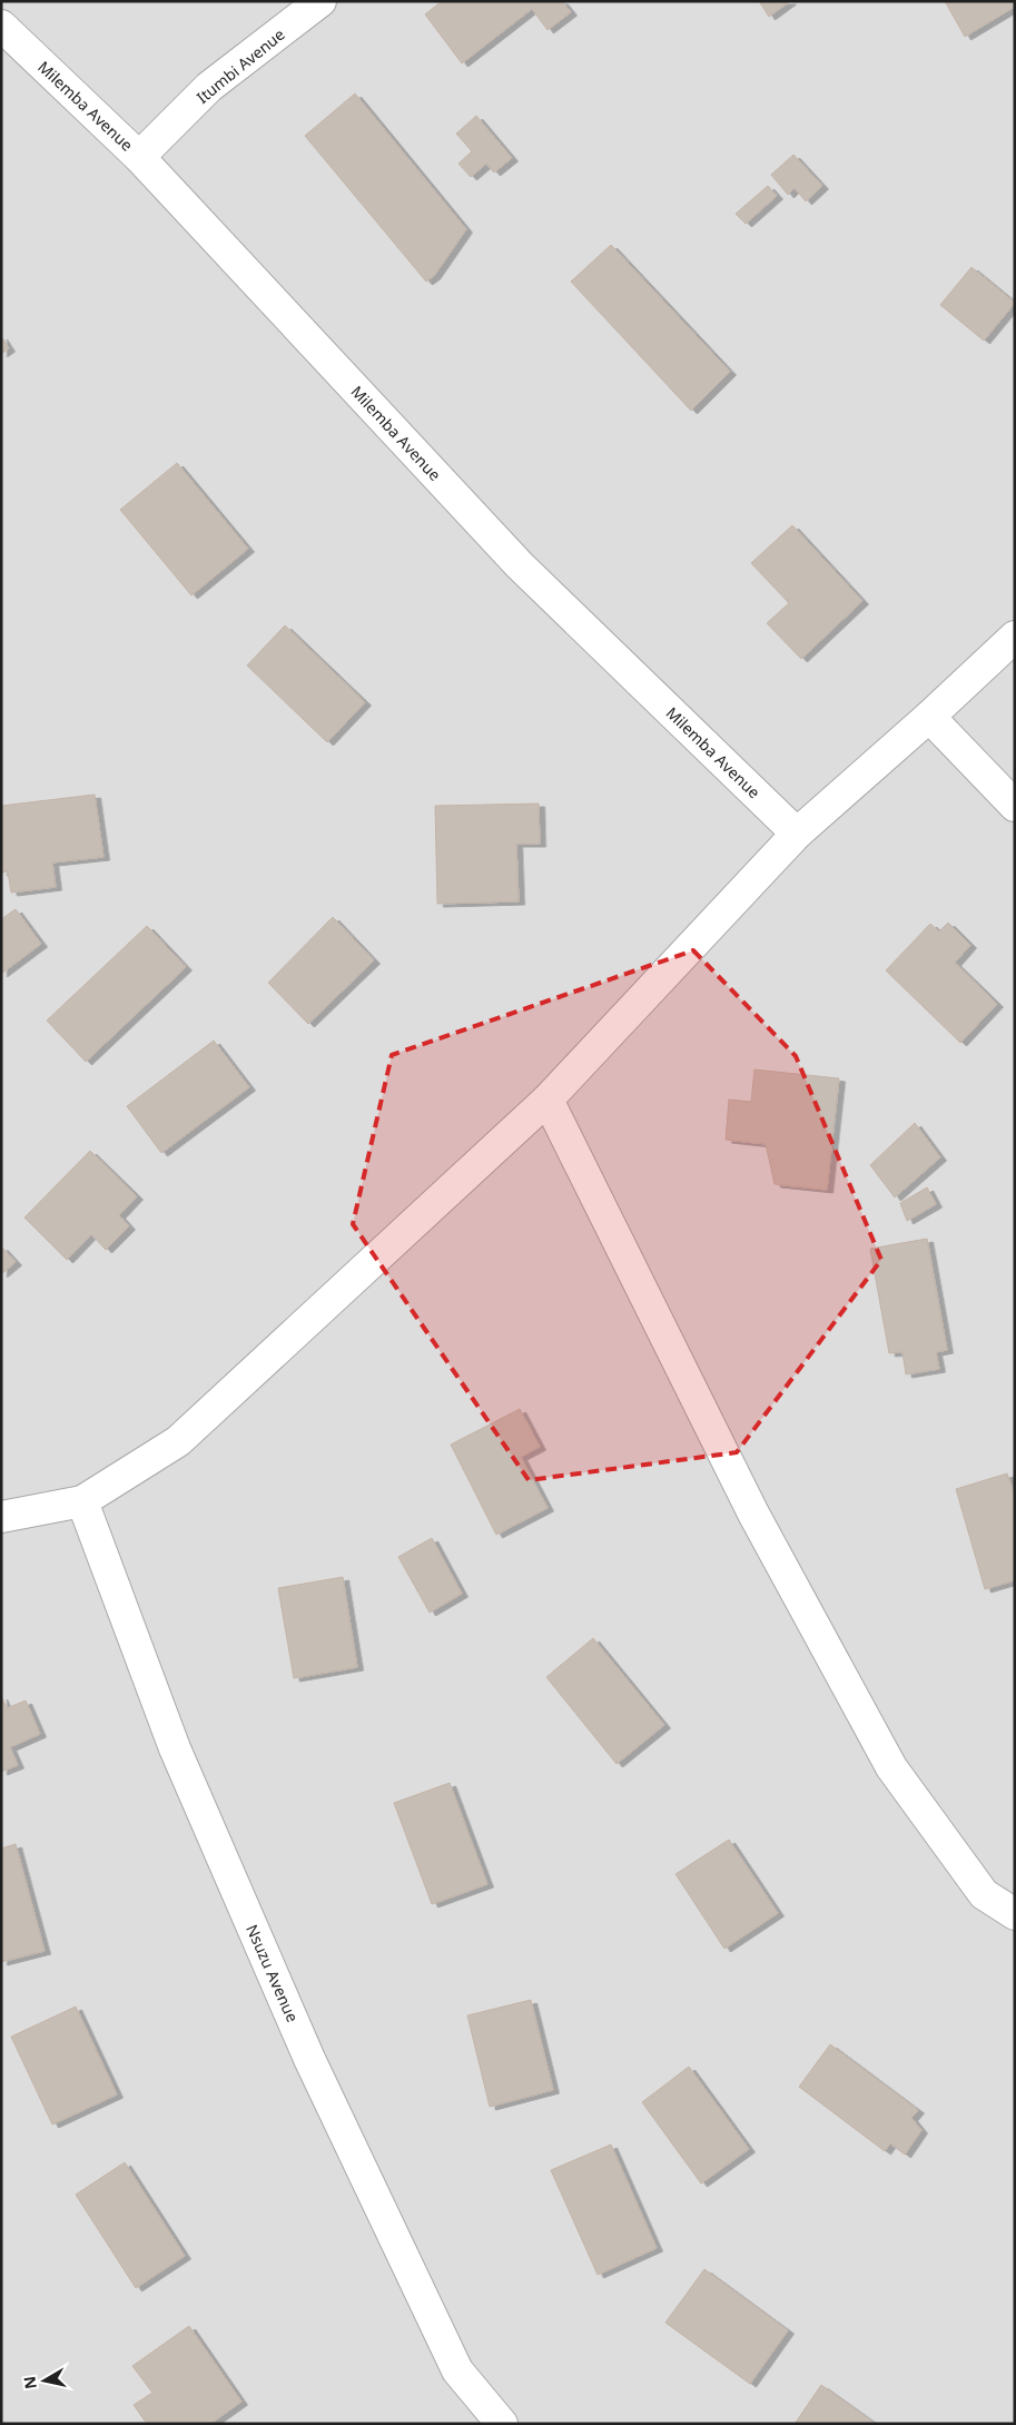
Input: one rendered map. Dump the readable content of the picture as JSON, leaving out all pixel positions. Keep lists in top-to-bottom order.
{
  "streets": {
    "street": ["Itumbi Avenue", "Milemba Avenue", "Nsuzu Avenue"]
  },
  "crossings": [
    ["Itumbi Avenue", "Milemba Avenue"]
  ],
  "north": "left"
}
